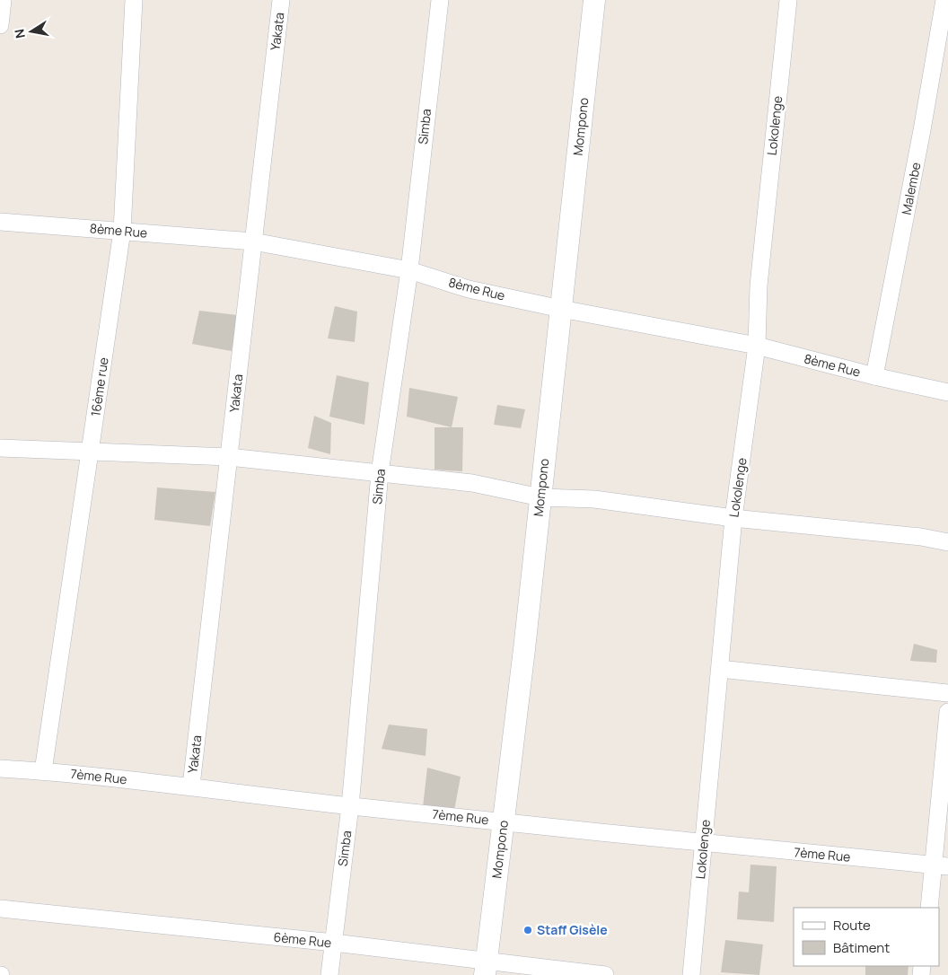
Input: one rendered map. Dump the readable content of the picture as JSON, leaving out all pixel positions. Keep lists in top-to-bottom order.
{
  "streets": {
    "street": [
      "Yakata",
      "Lokolenge",
      "Simba",
      "Mompono",
      "Malembe",
      "8ème Rue",
      "16ème rue",
      "7ème Rue",
      "6ème Rue"
    ]
  },
  "crossings": [
    ["Yakata", "8ème Rue"],
    ["Yakata", "7ème Rue"],
    ["Lokolenge", "8ème Rue"],
    ["Lokolenge", "7ème Rue"],
    ["Simba", "8ème Rue"],
    ["Simba", "7ème Rue"],
    ["Simba", "6ème Rue"],
    ["Mompono", "8ème Rue"],
    ["Mompono", "7ème Rue"],
    ["Mompono", "6ème Rue"],
    ["Malembe", "8ème Rue"],
    ["8ème Rue", "16ème rue"],
    ["16ème rue", "7ème Rue"]
  ],
  "places": ["Staff Gisèle"],
  "legend": ["Route", "Bâtiment"],
  "north": "left"
}
